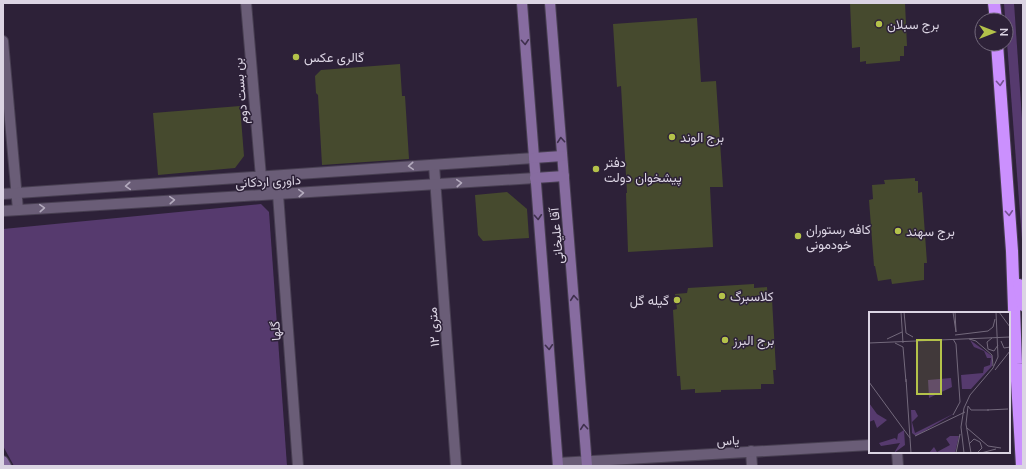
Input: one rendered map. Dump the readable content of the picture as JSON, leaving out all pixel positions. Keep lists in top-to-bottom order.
{
  "streets": {
    "street": [
      "بن بست دوم",
      "داوری اردکانی",
      "آقا علیخانی",
      "۱۲ متری",
      "گلها",
      "یاس"
    ]
  },
  "crossings": [
    ["بن بست دوم", "داوری اردکانی"],
    ["داوری اردکانی", "آقا علیخانی"],
    ["داوری اردکانی", "۱۲ متری"],
    ["داوری اردکانی", "گلها"],
    ["آقا علیخانی", "یاس"]
  ],
  "places": [
    "برج سبلان",
    "گالری عکس",
    "برج الوند",
    "دفتر پیشخوان دولت",
    "برج سهند",
    "کافه رستوران خودمونی",
    "کلاسبرگ",
    "گیله گل",
    "برج البرز"
  ],
  "north": "right"
}
